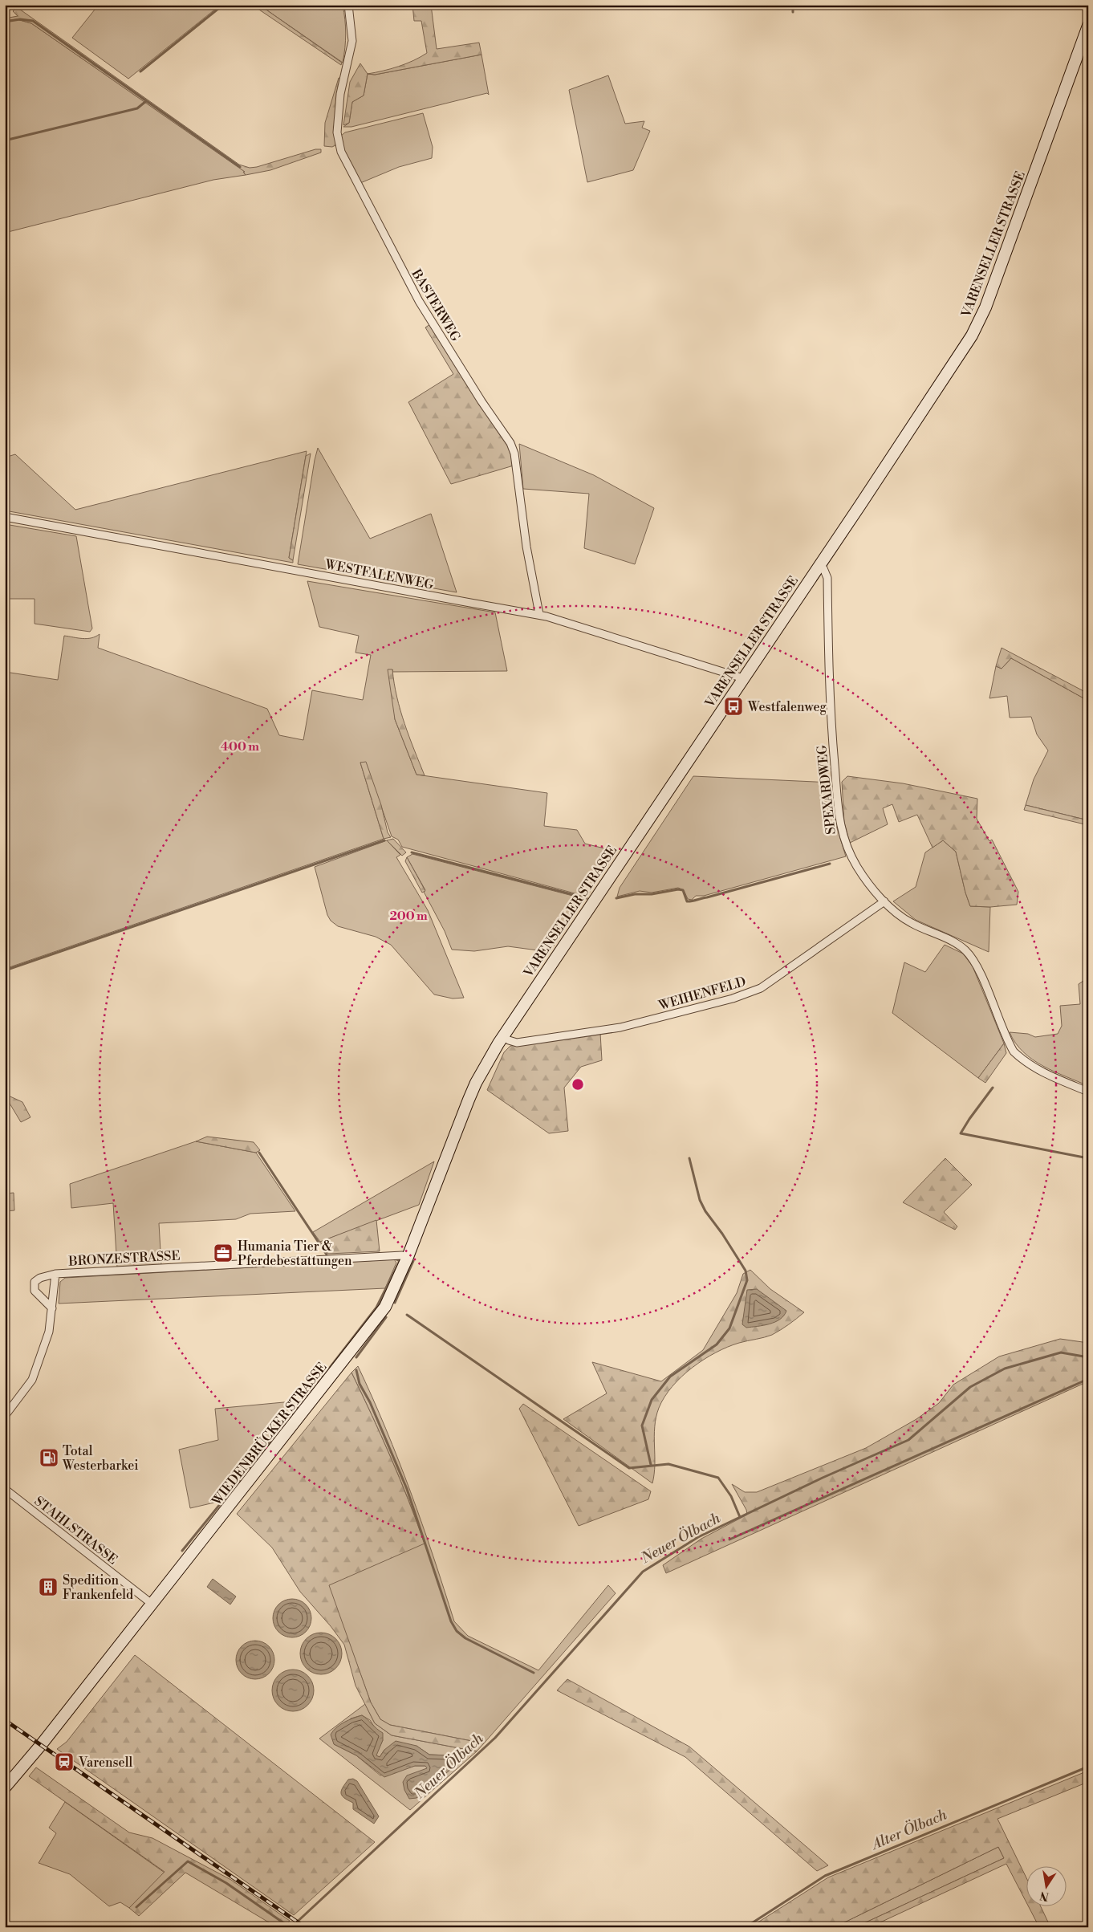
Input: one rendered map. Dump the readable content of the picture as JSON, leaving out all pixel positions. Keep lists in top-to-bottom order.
{
  "streets": {
    "main road": ["VARENSELLER STRASSE", "WIEDENBRÜCKER STRASSE"],
    "street": [
      "BASTERWEG",
      "WESTFALENWEG",
      "SPEXARDWEG",
      "WEIHENFELD",
      "BRONZESTRASSE",
      "STAHLSTRASSE"
    ]
  },
  "crossings": [
    ["VARENSELLER STRASSE", "WESTFALENWEG"],
    ["VARENSELLER STRASSE", "SPEXARDWEG"],
    ["VARENSELLER STRASSE", "WEIHENFELD"],
    ["VARENSELLER STRASSE", "BRONZESTRASSE"],
    ["VARENSELLER STRASSE", "WIEDENBRÜCKER STRASSE"],
    ["BASTERWEG", "WESTFALENWEG"],
    ["SPEXARDWEG", "WEIHENFELD"],
    ["BRONZESTRASSE", "WIEDENBRÜCKER STRASSE"],
    ["WIEDENBRÜCKER STRASSE", "STAHLSTRASSE"]
  ],
  "water": ["Neuer Ölbach", "Alter Ölbach"],
  "places": {
    "bus stop": ["Westfalenweg"],
    "office": ["Humania Tier & Pferdebestattungen"],
    "fuel station": ["Total Westerbarkei"],
    "building": ["Spedition Frankenfeld"],
    "station": ["Varensell"]
  },
  "north": "bottom",
  "rings": ["400 m", "200 m"]
}
